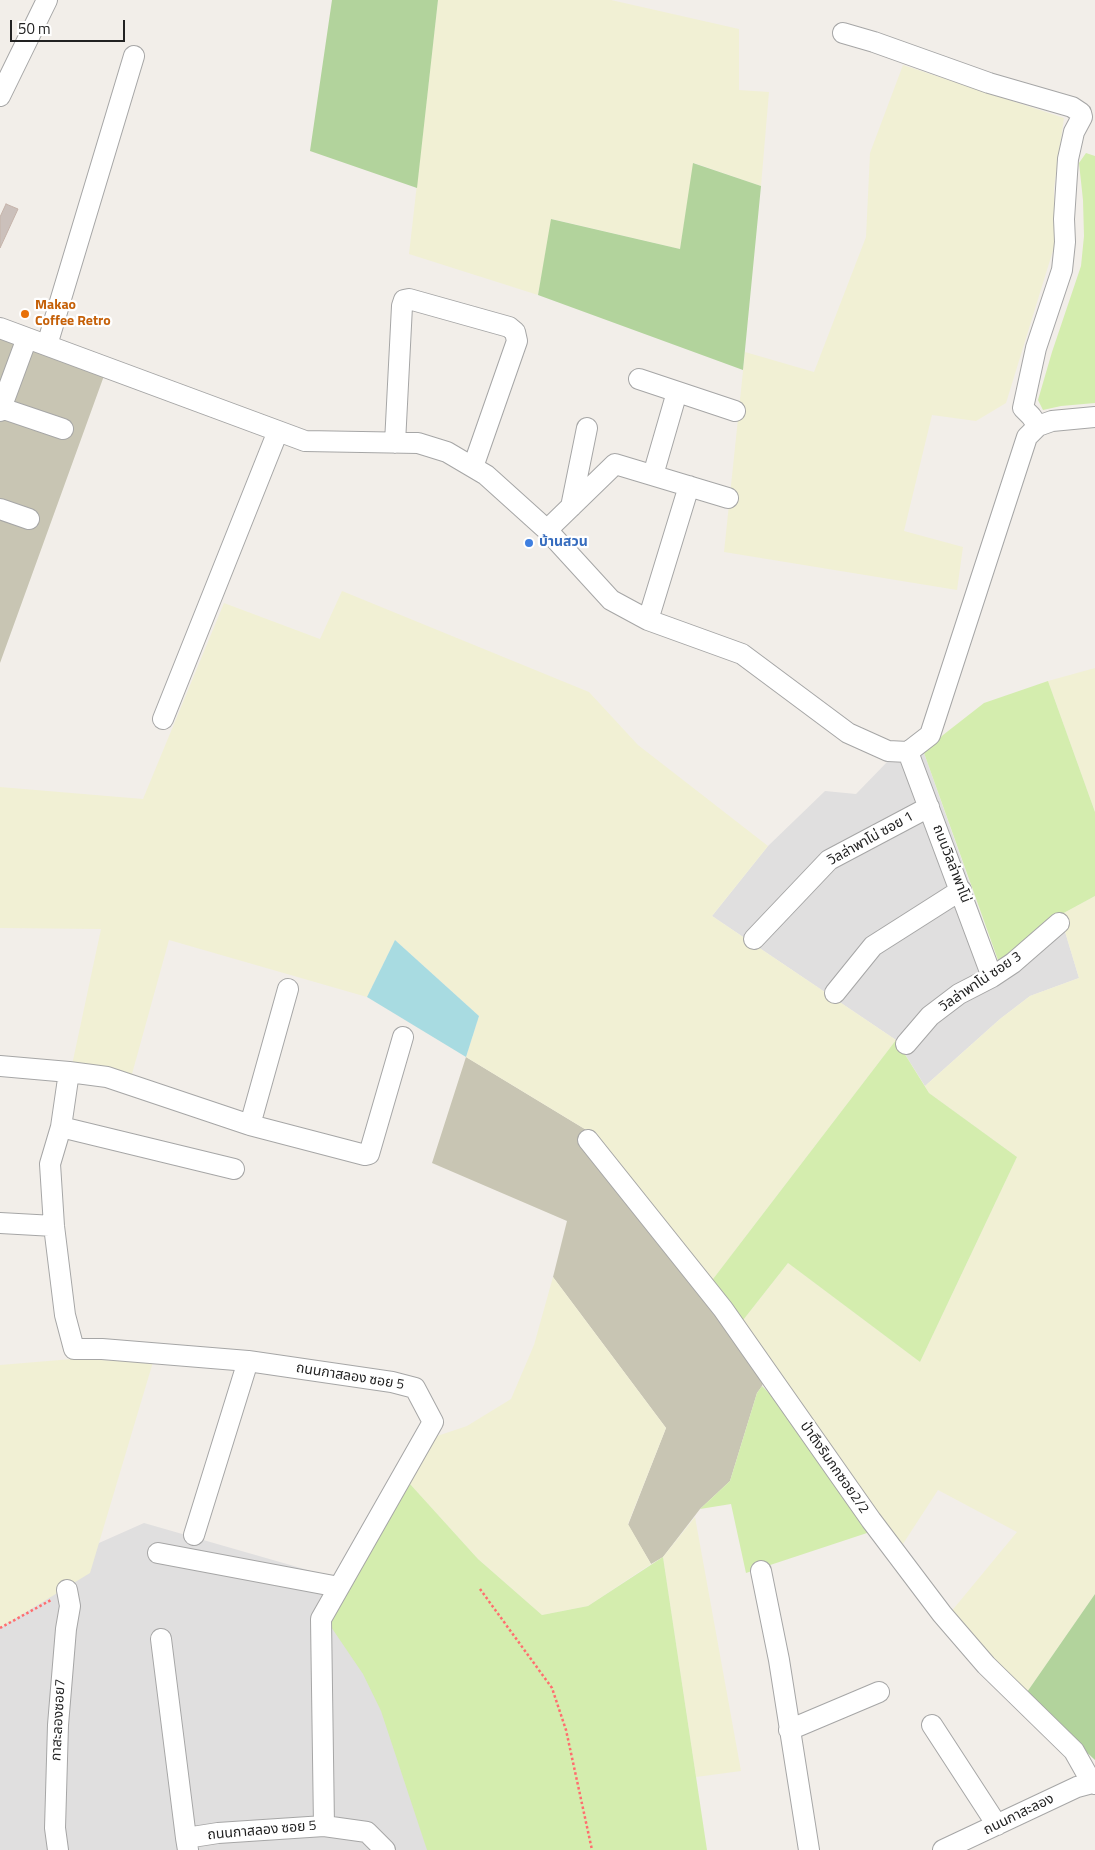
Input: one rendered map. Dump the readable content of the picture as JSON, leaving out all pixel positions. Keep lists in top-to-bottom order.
{
  "streets": {
    "street": [
      "วิลล่าพาโน่ ซอย 1",
      "ถนนวิลล่าพาโน่",
      "วิลล่าพาโน่ ซอย 3",
      "ถนนกาสลอง ซอย 5",
      "ป่าตึงริมกกซอย2/2",
      "กาสะลองซอย7",
      "ถนนกาสะลอง"
    ]
  },
  "crossings": [
    ["วิลล่าพาโน่ ซอย 1", "ถนนวิลล่าพาโน่"],
    ["ถนนวิลล่าพาโน่", "วิลล่าพาโน่ ซอย 3"],
    ["ป่าตึงริมกกซอย2/2", "ถนนกาสะลอง"]
  ],
  "places": ["Makao Coffee Retro", "บ้านสวน"],
  "scale_bar": "50 m"
}
